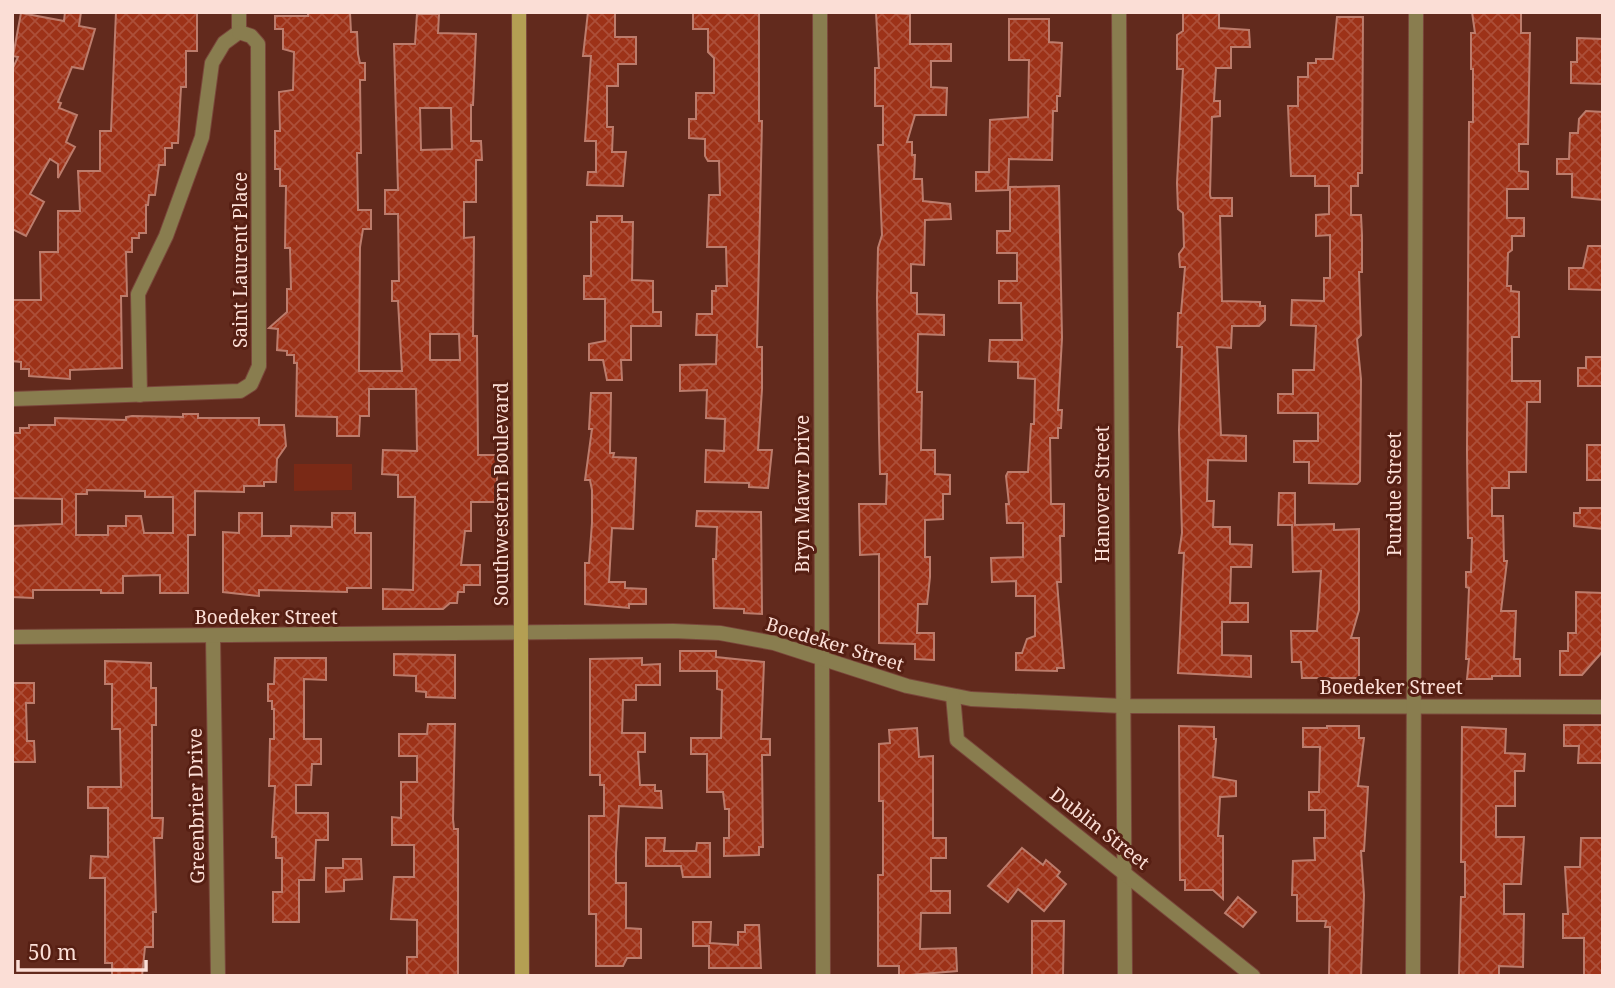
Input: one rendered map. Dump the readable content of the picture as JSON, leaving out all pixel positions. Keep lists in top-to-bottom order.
{
  "streets": {
    "street": [
      "Saint Laurent Place",
      "Southwestern Boulevard",
      "Bryn Mawr Drive",
      "Hanover Street",
      "Purdue Street",
      "Boedeker Street",
      "Greenbrier Drive",
      "Dublin Street"
    ]
  },
  "crossings": [
    ["Southwestern Boulevard", "Boedeker Street"],
    ["Bryn Mawr Drive", "Boedeker Street"],
    ["Hanover Street", "Boedeker Street"],
    ["Hanover Street", "Dublin Street"],
    ["Purdue Street", "Boedeker Street"],
    ["Boedeker Street", "Greenbrier Drive"],
    ["Boedeker Street", "Dublin Street"]
  ],
  "scale_bar": "50 m"
}
